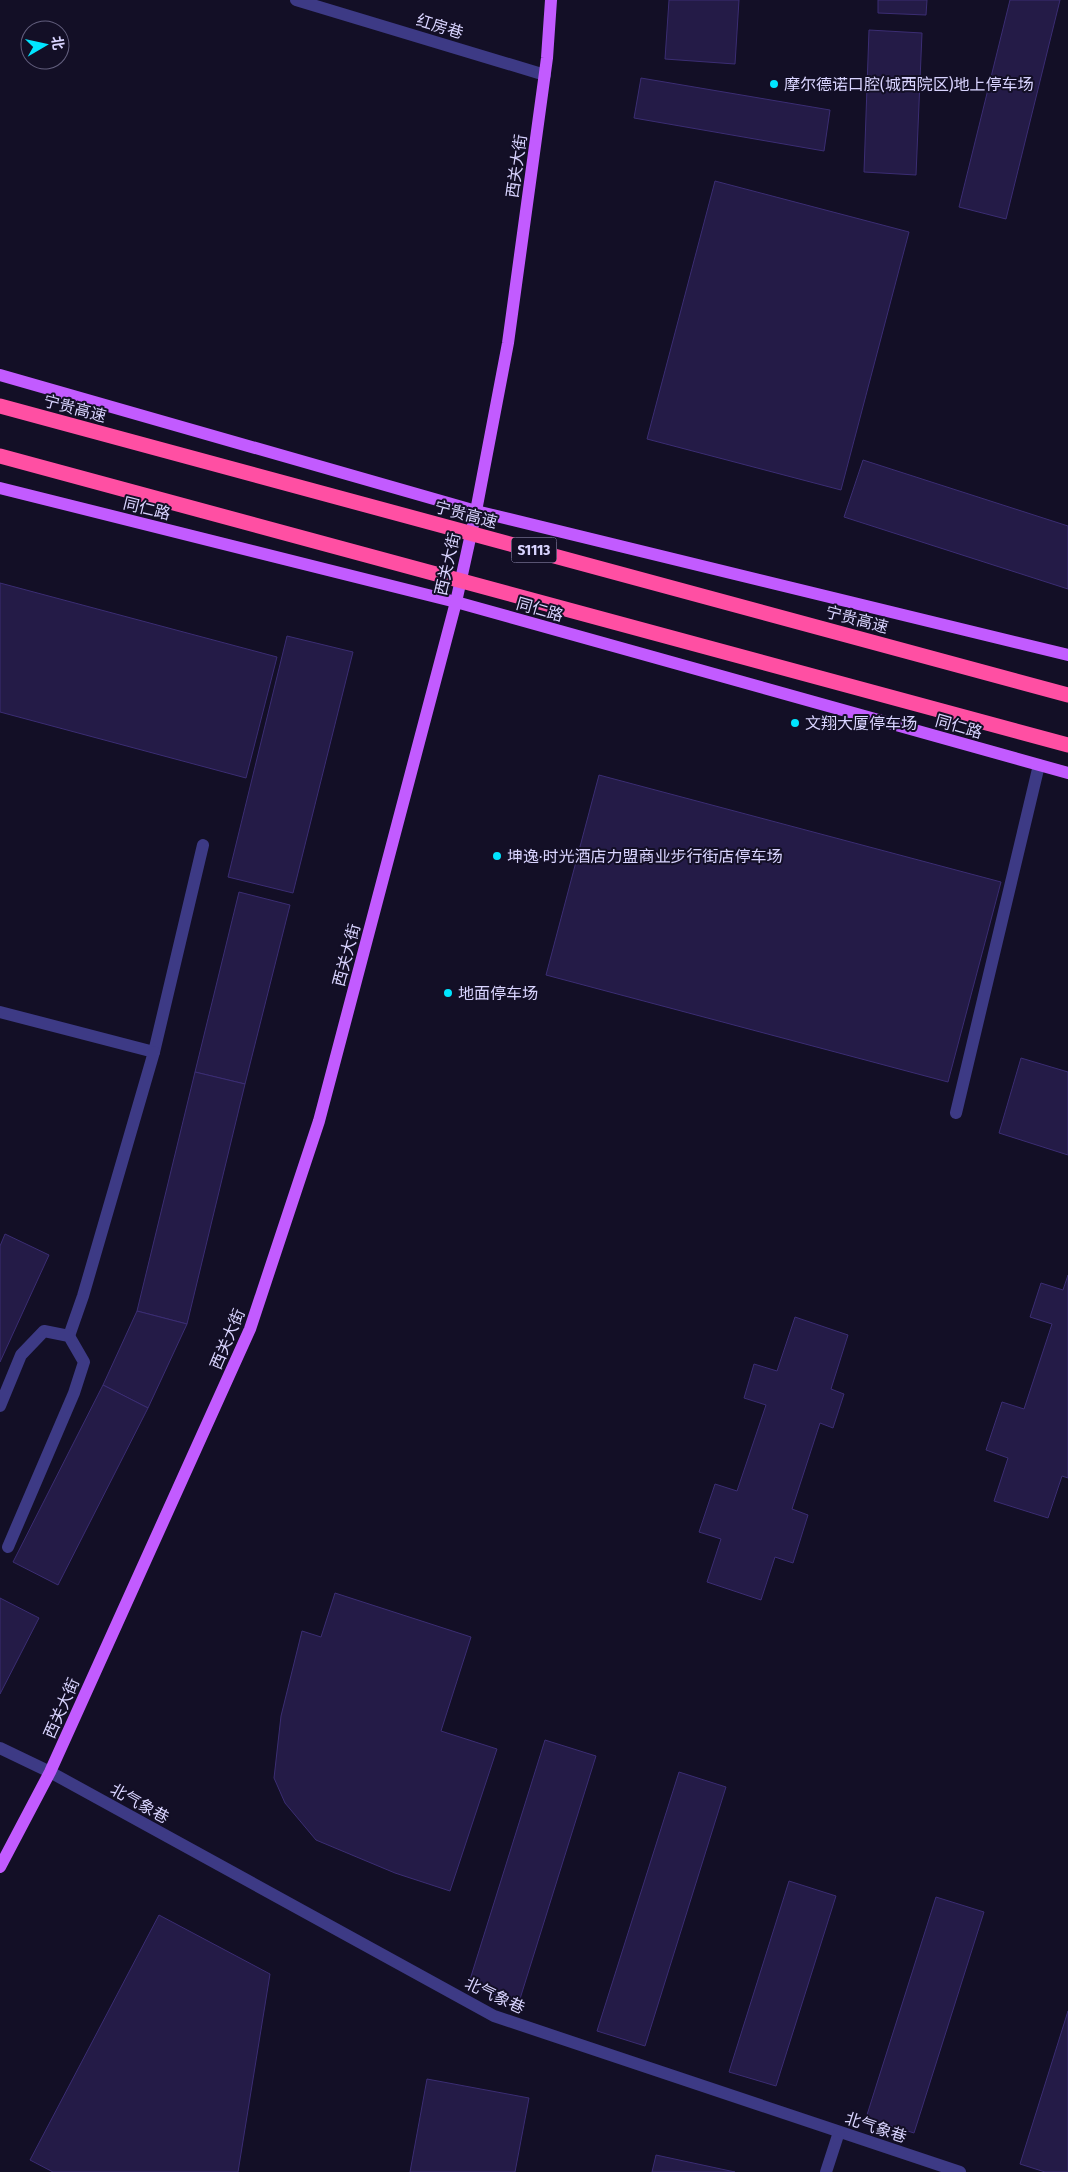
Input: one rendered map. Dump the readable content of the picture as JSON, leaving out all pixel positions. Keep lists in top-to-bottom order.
{
  "streets": {
    "highway": ["宁贵高速", "S1113"],
    "main road": ["西关大街", "同仁路"],
    "street": ["红房巷", "北气象巷"]
  },
  "crossings": [
    ["红房巷", "西关大街"],
    ["西关大街", "同仁路"],
    ["西关大街", "北气象巷"]
  ],
  "places": [
    "摩尔德诺口腔(城西院区)地上停车场",
    "文翔大厦停车场",
    "坤逸·时光酒店力盟商业步行街店停车场",
    "地面停车场"
  ],
  "north": "right"
}
